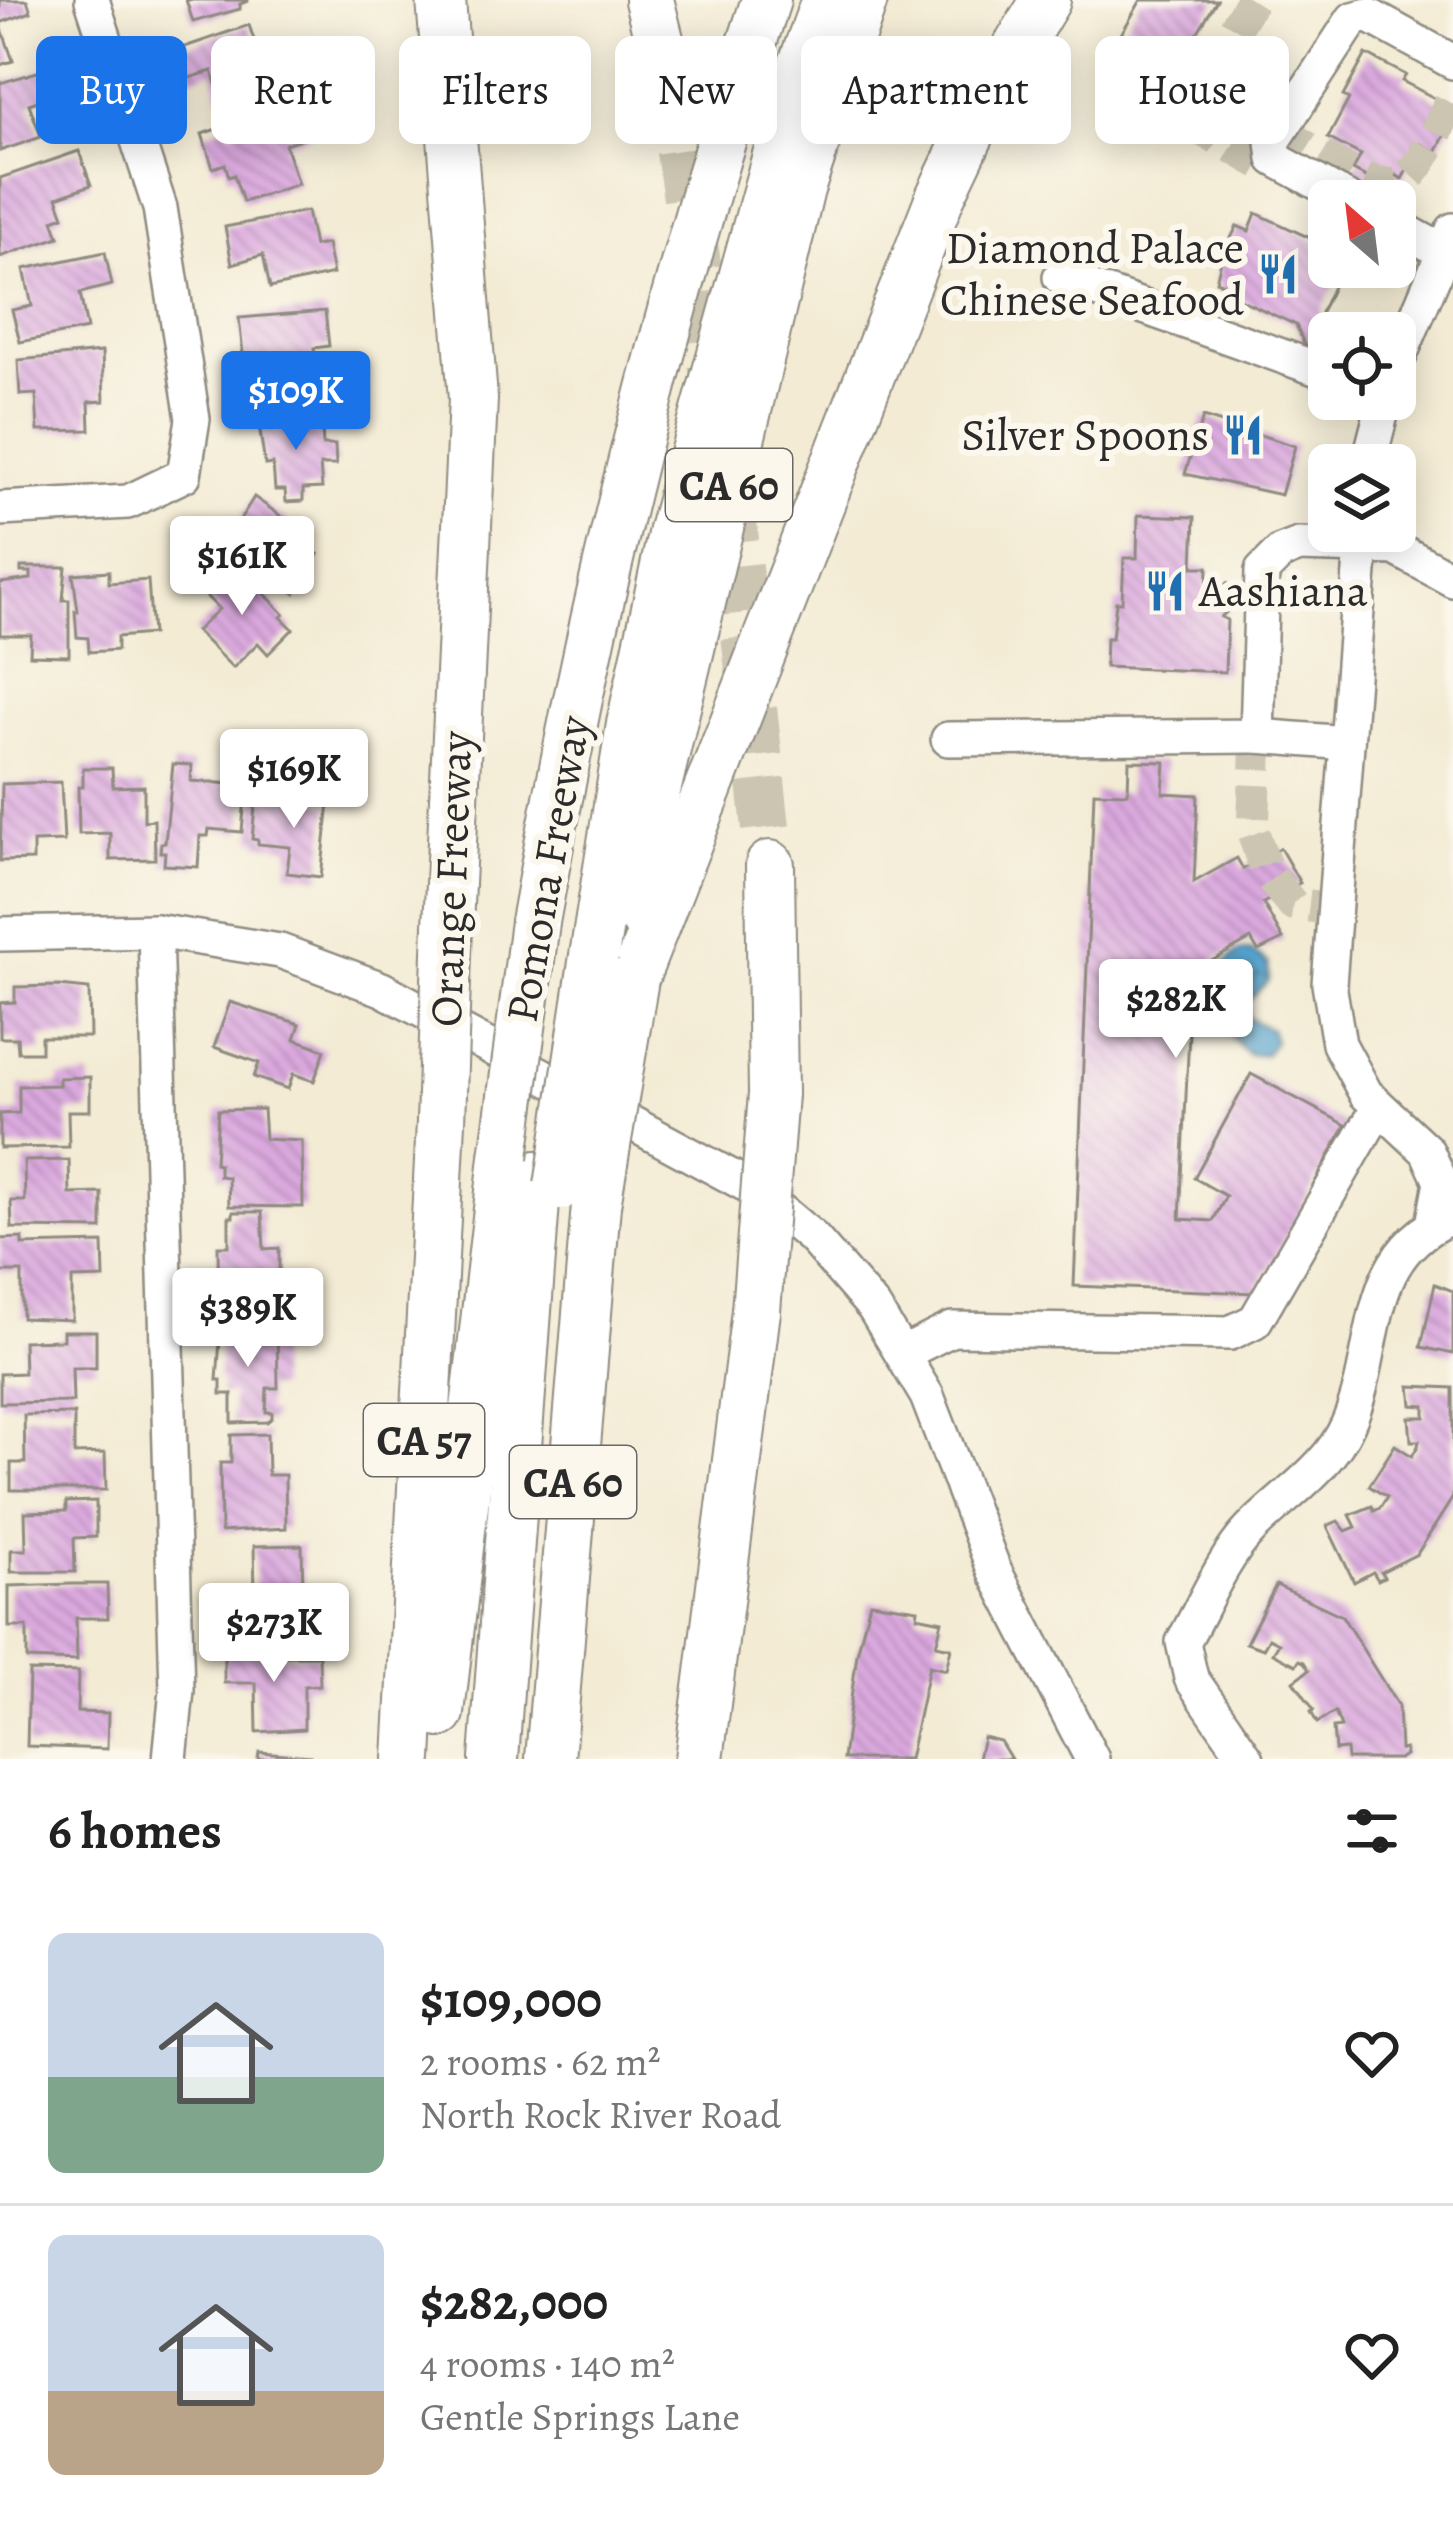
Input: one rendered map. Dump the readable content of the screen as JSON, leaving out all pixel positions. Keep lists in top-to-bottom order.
{
  "streets": {
    "highway": [
      "CA 60",
      "Pomona Freeway",
      "Orange Freeway",
      "CA 57"
    ]
  },
  "places": {
    "restaurant": ["Diamond Palace Chinese Seafood", "Silver Spoons", "Aashiana"]
  },
  "north": "top left",
  "page": {
    "chip": [
      "Buy",
      "Rent",
      "Filters",
      "New",
      "Apartment",
      "House"
    ],
    "price": [
      "$109K",
      "$161K",
      "$169K",
      "$282K",
      "$389K",
      "$273K"
    ],
    "heading": "6 homes",
    "list": [
      {
        "name": "$109,000",
        "note": "2 rooms · 62 m² · North Rock River Road"
      },
      {
        "name": "$282,000",
        "note": "4 rooms · 140 m² · Gentle Springs Lane"
      }
    ]
  }
}
